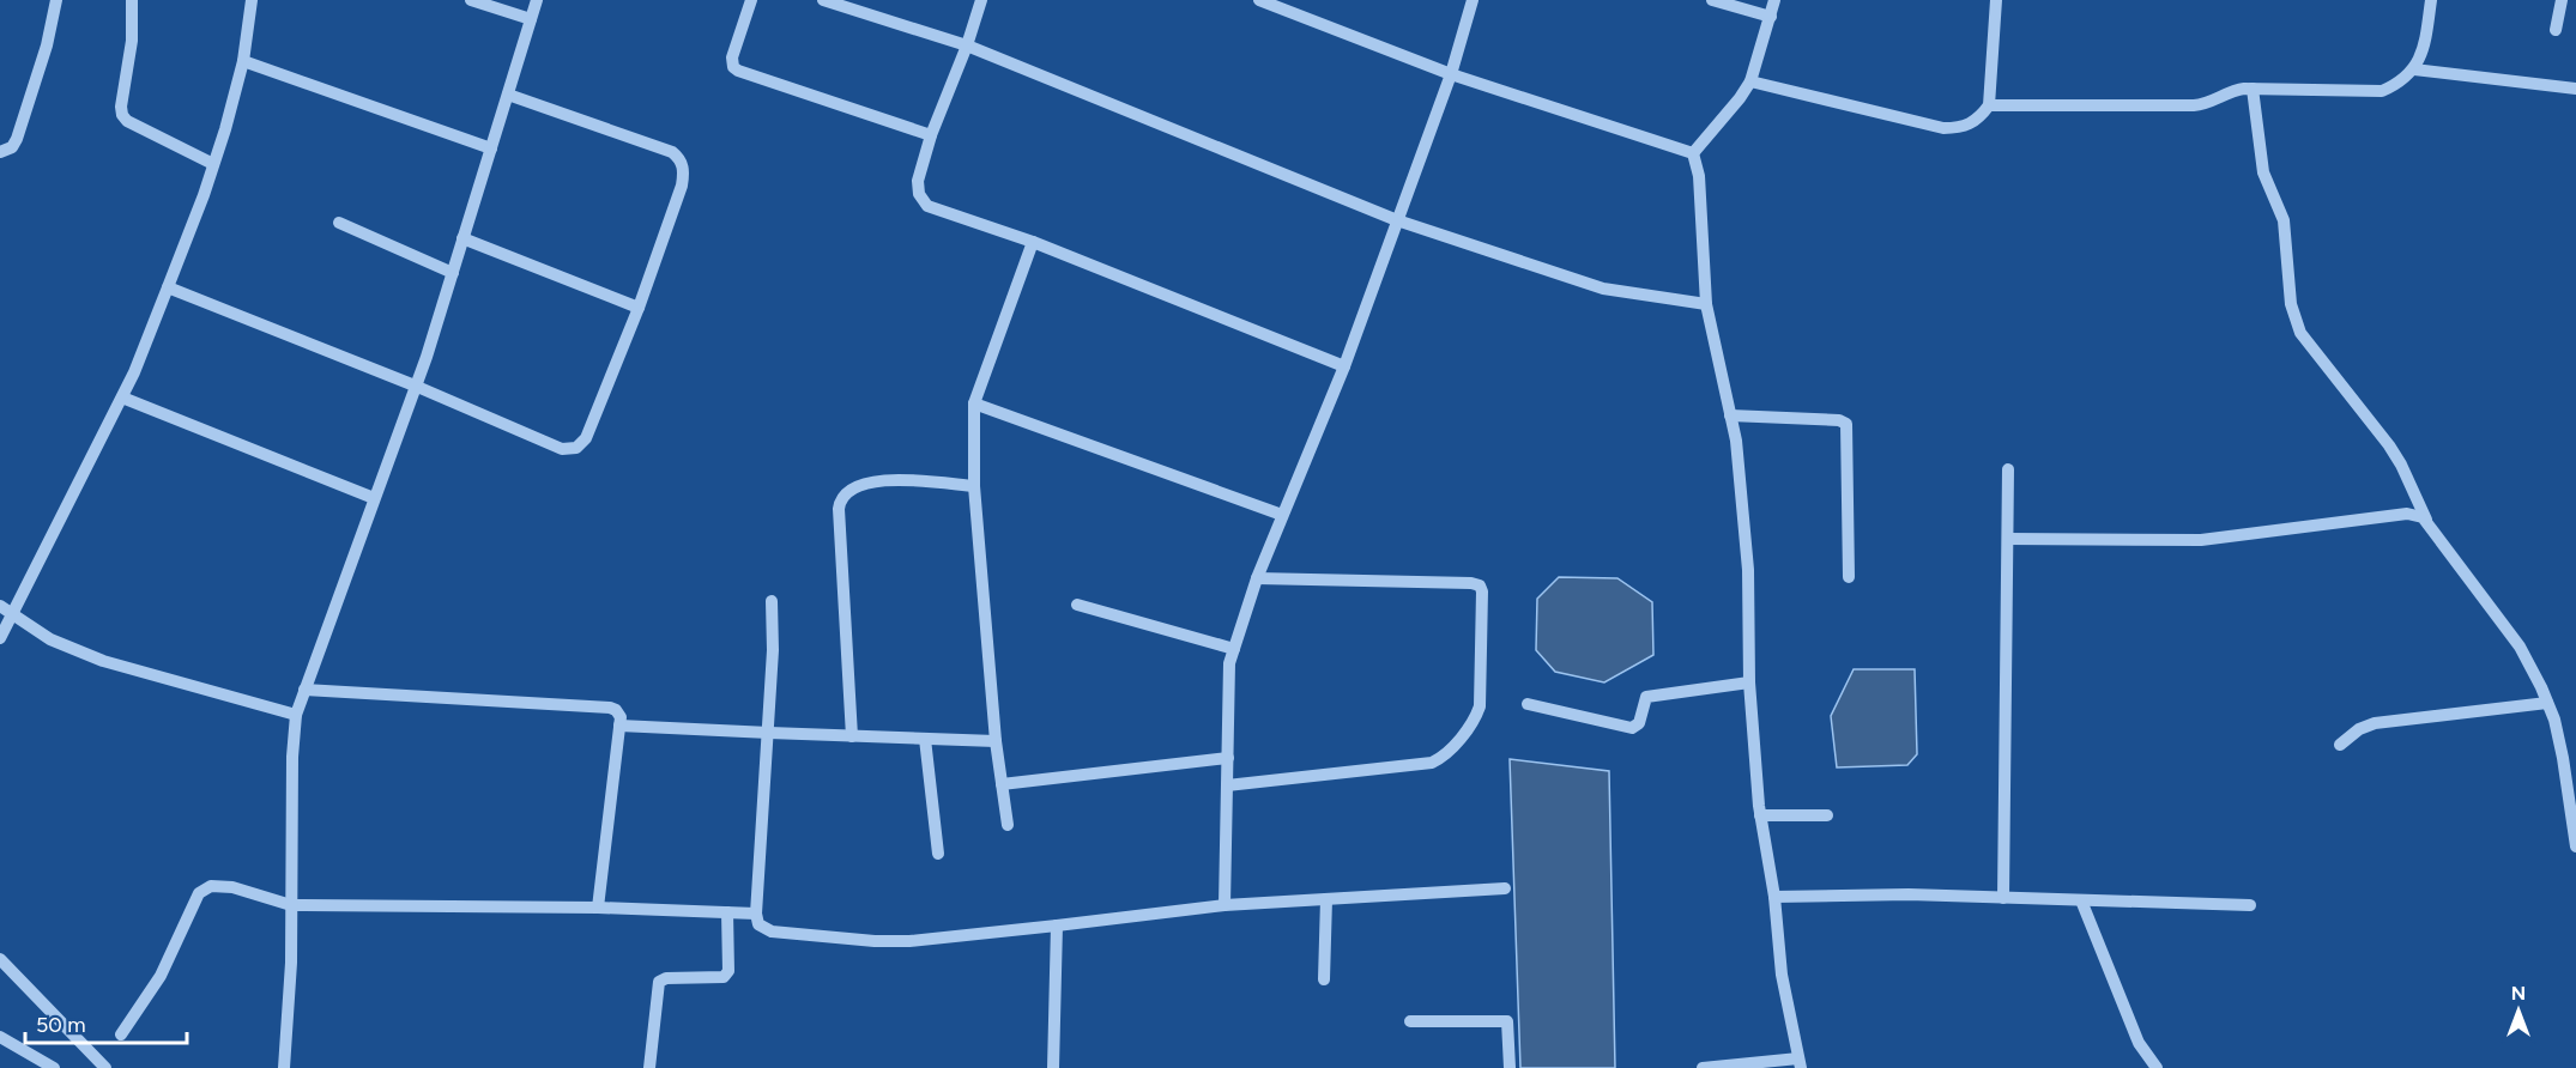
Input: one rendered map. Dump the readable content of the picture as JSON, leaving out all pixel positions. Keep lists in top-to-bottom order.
{
  "scale_bar": "50 m",
  "north": "top"
}
